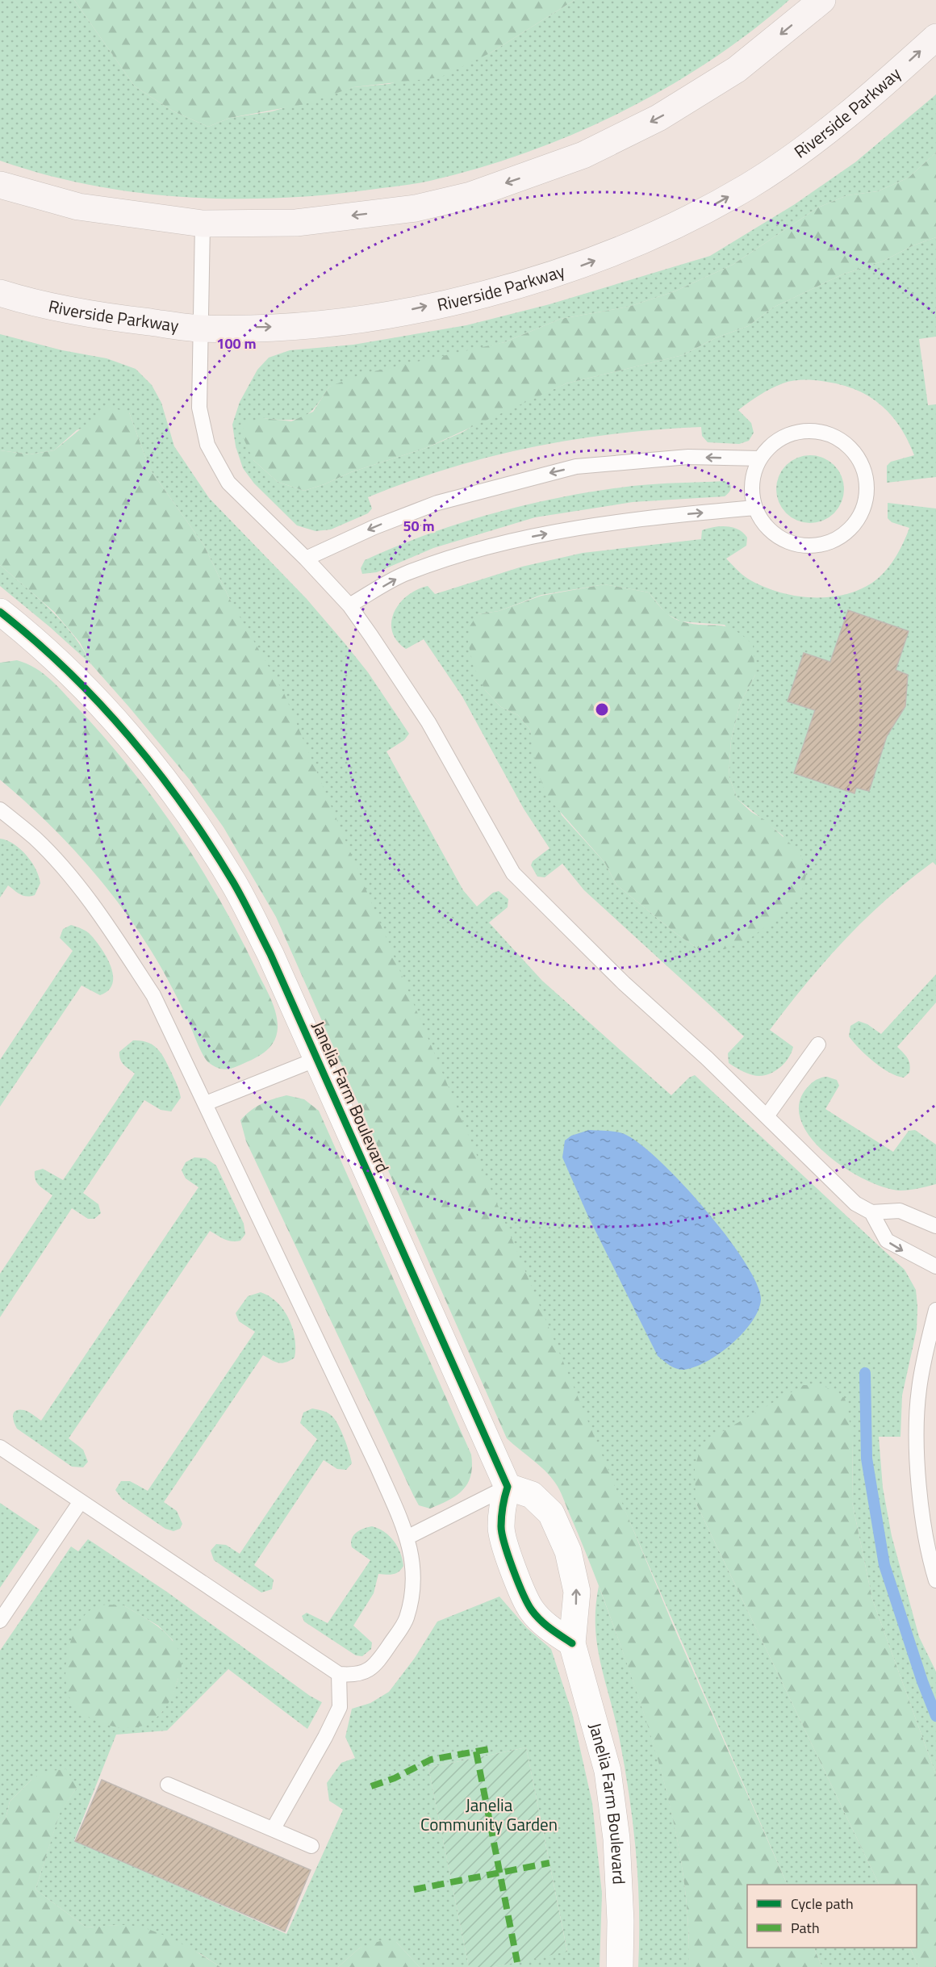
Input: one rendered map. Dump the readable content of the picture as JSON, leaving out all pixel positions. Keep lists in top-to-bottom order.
{
  "streets": {
    "main road": ["Riverside Parkway"],
    "street": ["Janelia Farm Boulevard"]
  },
  "parks": ["Janelia Community Garden"],
  "legend": ["Cycle path", "Path"],
  "rings": ["100 m", "50 m"]
}
